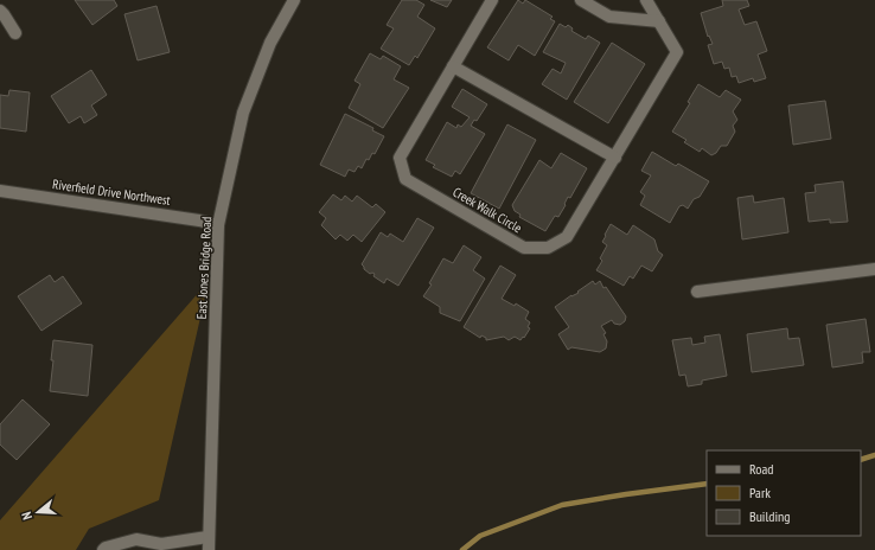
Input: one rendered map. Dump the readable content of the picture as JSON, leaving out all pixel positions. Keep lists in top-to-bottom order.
{
  "streets": {
    "street": ["Riverfield Drive Northwest", "Creek Walk Circle", "East Jones Bridge Road"]
  },
  "crossings": [
    ["Riverfield Drive Northwest", "East Jones Bridge Road"]
  ],
  "legend": ["Road", "Park", "Building"],
  "north": "left"
}
